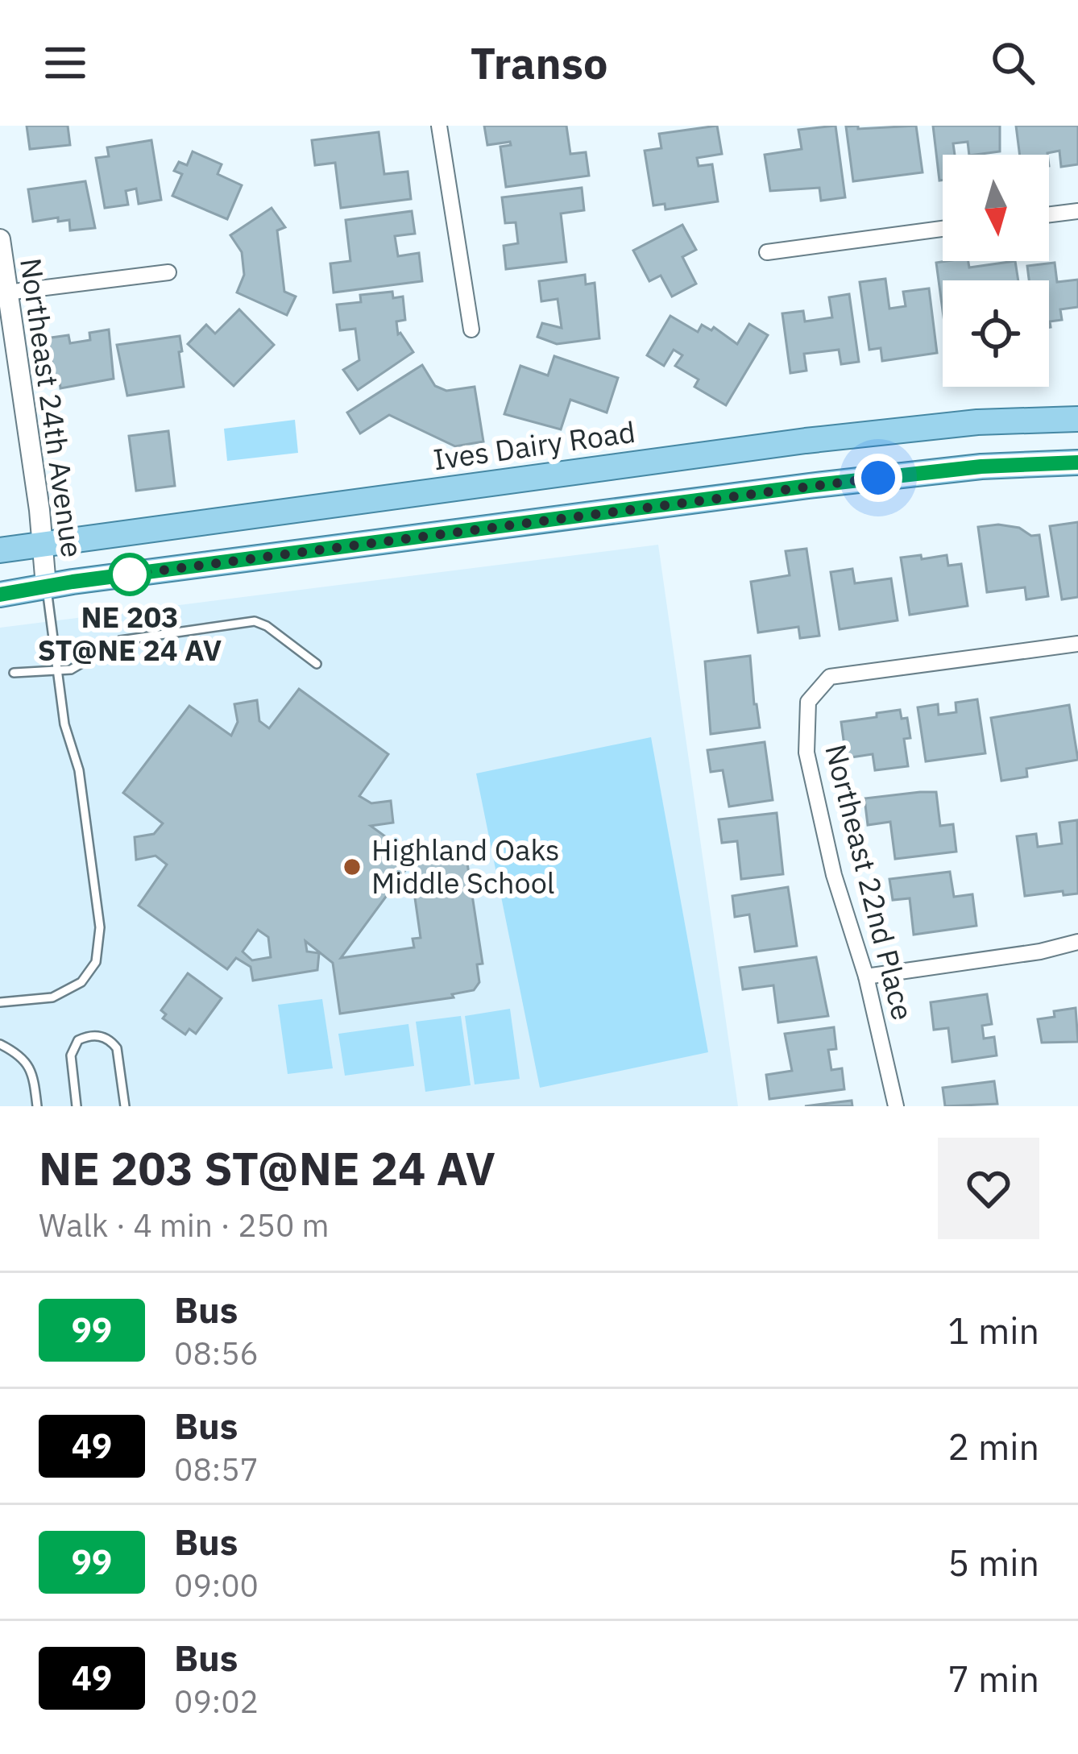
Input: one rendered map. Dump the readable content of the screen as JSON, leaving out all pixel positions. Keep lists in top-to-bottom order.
{
  "streets": {
    "main road": ["Ives Dairy Road"],
    "street": ["Northeast 24th Avenue", "Northeast 22nd Place"]
  },
  "crossings": [
    ["Northeast 24th Avenue", "Ives Dairy Road"]
  ],
  "places": ["NE 203 ST@NE 24 AV", "Highland Oaks Middle School"],
  "lines": ["bus line 99"],
  "north": "bottom",
  "page": {
    "header": "Transo",
    "heading": ["NE 203 ST@NE 24 AV", "Walk · 4 min · 250 m"],
    "list": [
      {
        "mark": "99",
        "name": "Bus",
        "note": "08:56",
        "value": "1 min"
      },
      {
        "mark": "49",
        "name": "Bus",
        "note": "08:57",
        "value": "2 min"
      },
      {
        "mark": "99",
        "name": "Bus",
        "note": "09:00",
        "value": "5 min"
      },
      {
        "mark": "49",
        "name": "Bus",
        "note": "09:02",
        "value": "7 min"
      }
    ]
  }
}
